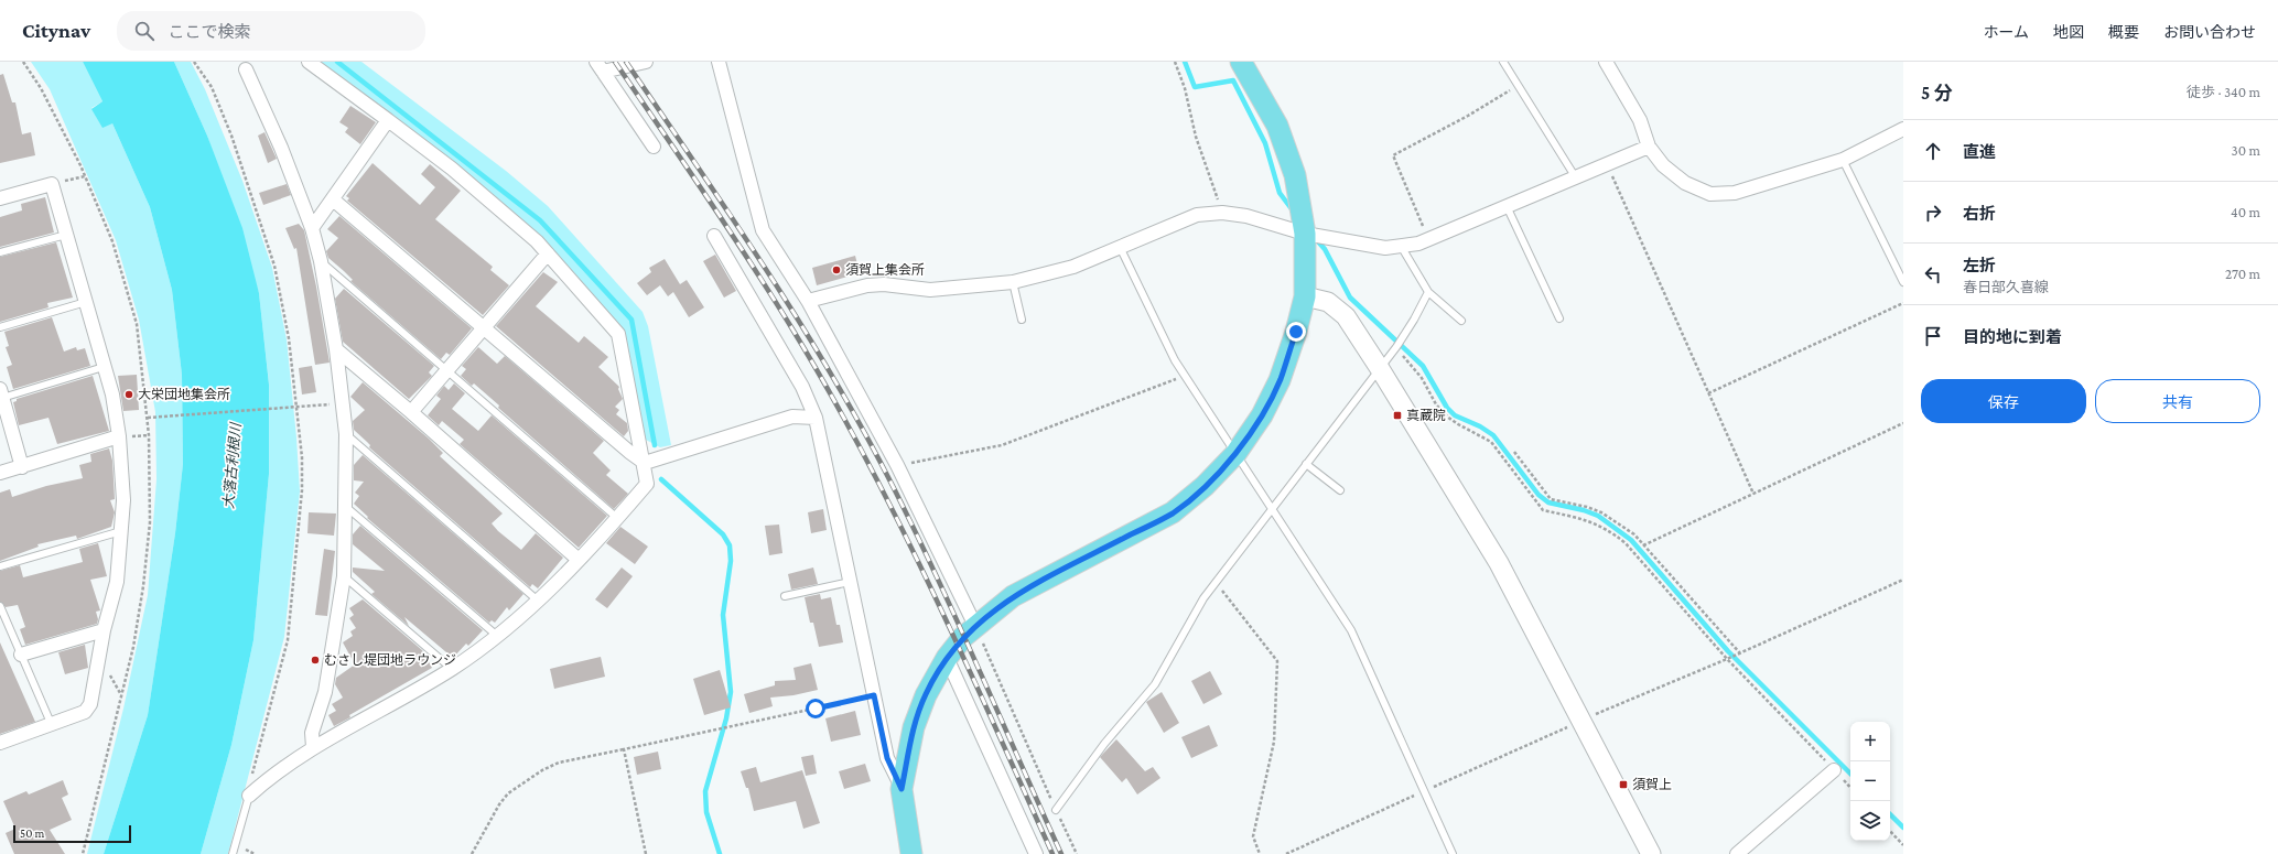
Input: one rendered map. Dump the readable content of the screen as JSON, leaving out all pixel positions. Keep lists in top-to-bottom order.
{
  "water": ["大落古利根川"],
  "places": {
    "other": ["須賀上集会所", "大栄団地集会所", "むさし堤団地ラウンジ"],
    "transit": ["真蔵院", "須賀上"]
  },
  "scale_bar": "50 m",
  "page": {
    "header": "Citynav",
    "search": "ここで検索",
    "nav": [
      "ホーム",
      "地図",
      "概要",
      "お問い合わせ"
    ],
    "heading": ["5 分", "徒歩 · 340 m"],
    "list": [
      ["直進", "30 m"],
      ["右折", "40 m"],
      ["左折", "春日部久喜線", "270 m"],
      "目的地に到着"
    ],
    "buttons": ["保存", "共有"],
    "map_buttons": ["+", "−"],
    "scale": "50 m"
  }
}
